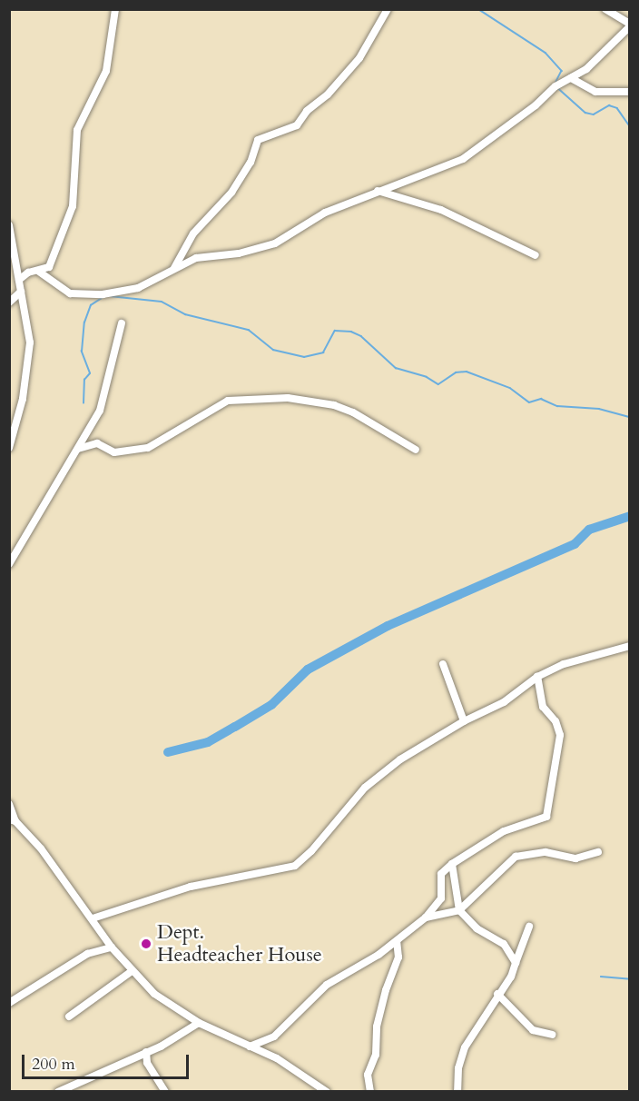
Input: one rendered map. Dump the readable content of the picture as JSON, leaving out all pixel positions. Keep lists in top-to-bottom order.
{
  "places": ["Dept. Headteacher House"],
  "scale_bar": "200 m"
}
